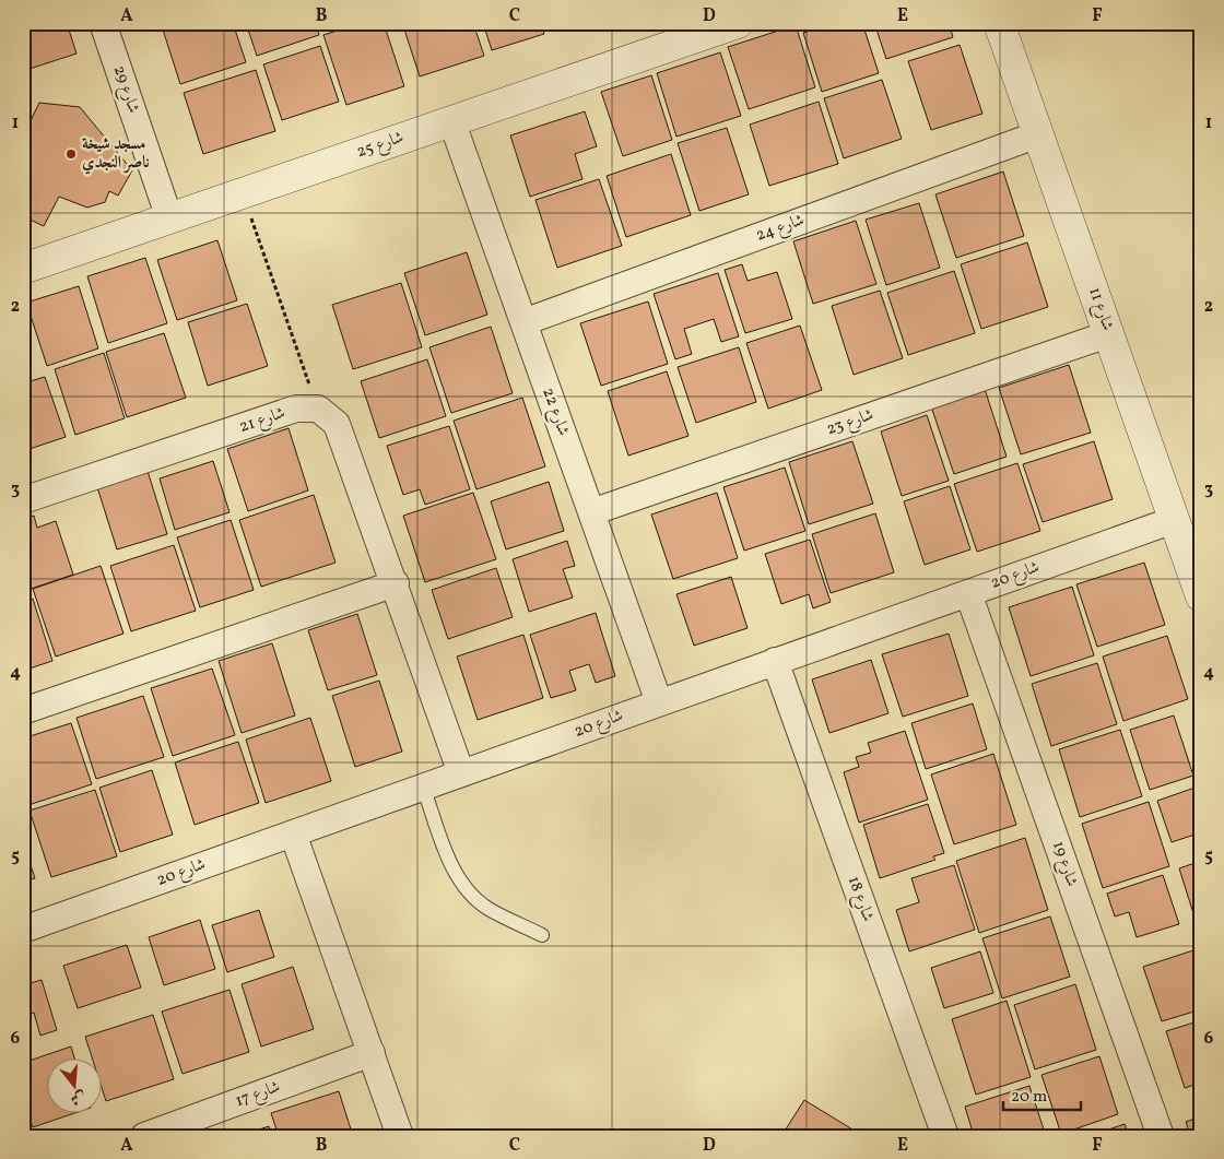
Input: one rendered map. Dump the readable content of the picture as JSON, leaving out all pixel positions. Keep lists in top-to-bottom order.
{
  "streets": {
    "street": [
      "شارع 29",
      "شارع 25",
      "شارع 24",
      "شارع 11",
      "شارع 22",
      "شارع 21",
      "شارع 23",
      "شارع 20",
      "شارع 19",
      "شارع 18",
      "شارع 17"
    ]
  },
  "crossings": [
    ["شارع 29", "شارع 25"],
    ["شارع 25", "شارع 22"],
    ["شارع 24", "شارع 11"],
    ["شارع 24", "شارع 22"],
    ["شارع 11", "شارع 23"],
    ["شارع 11", "شارع 20"],
    ["شارع 22", "شارع 23"],
    ["شارع 22", "شارع 20"],
    ["شارع 20", "شارع 19"],
    ["شارع 20", "شارع 18"]
  ],
  "places": ["مسجد شيخة ناصر النجدي"],
  "scale_bar": "20 m",
  "north": "bottom",
  "grid": {
    "columns": [
      "A",
      "B",
      "C",
      "D",
      "E",
      "F"
    ],
    "rows": [
      "1",
      "2",
      "3",
      "4",
      "5",
      "6"
    ]
  }
}
